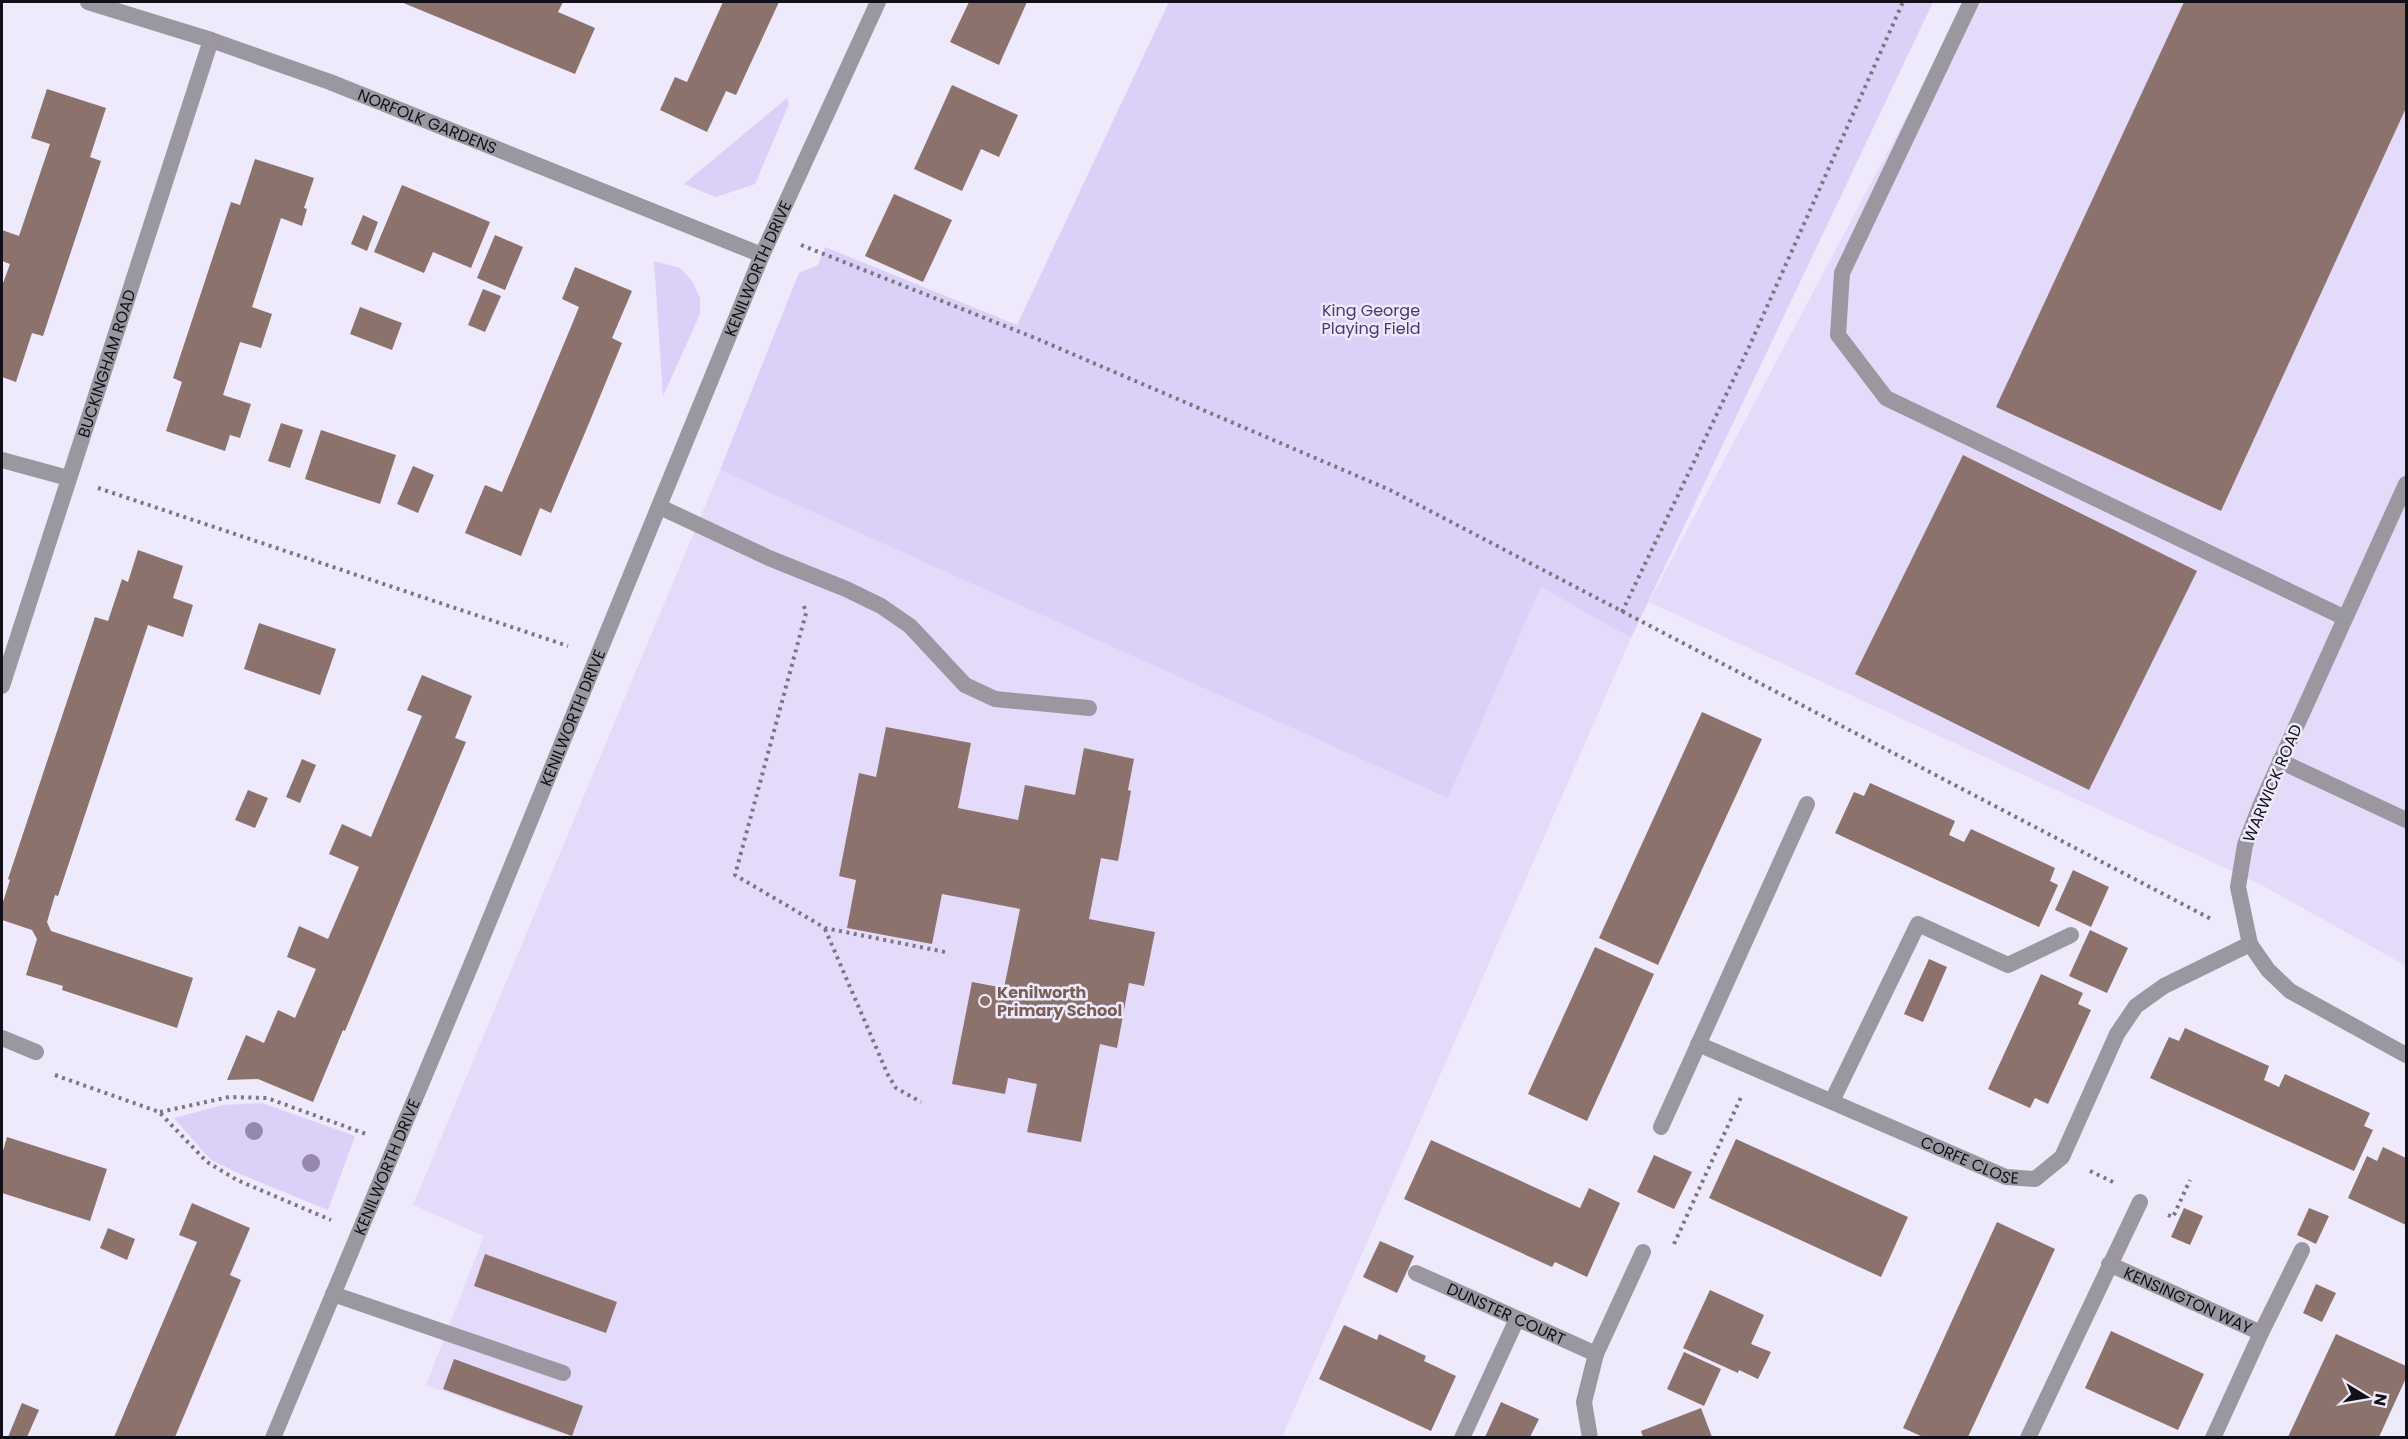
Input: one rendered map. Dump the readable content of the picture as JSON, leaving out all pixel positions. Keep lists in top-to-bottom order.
{
  "streets": {
    "street": [
      "NORFOLK GARDENS",
      "KENILWORTH DRIVE",
      "BUCKINGHAM ROAD",
      "WARWICK ROAD",
      "CORFE CLOSE",
      "KENSINGTON WAY",
      "DUNSTER COURT"
    ]
  },
  "crossings": [
    ["NORFOLK GARDENS", "KENILWORTH DRIVE"],
    ["NORFOLK GARDENS", "BUCKINGHAM ROAD"],
    ["WARWICK ROAD", "CORFE CLOSE"]
  ],
  "parks": ["King George Playing Field"],
  "places": ["Kenilworth Primary School"],
  "north": "right"
}
